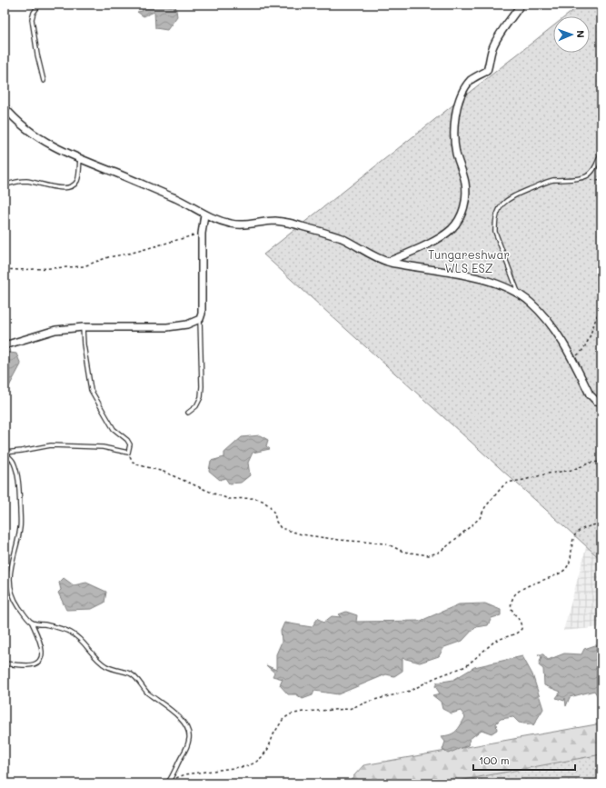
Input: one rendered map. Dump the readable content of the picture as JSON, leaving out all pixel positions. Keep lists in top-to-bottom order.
{
  "parks": ["Tungareshwar WLS ESZ"],
  "scale_bar": "100 m",
  "north": "right"
}
